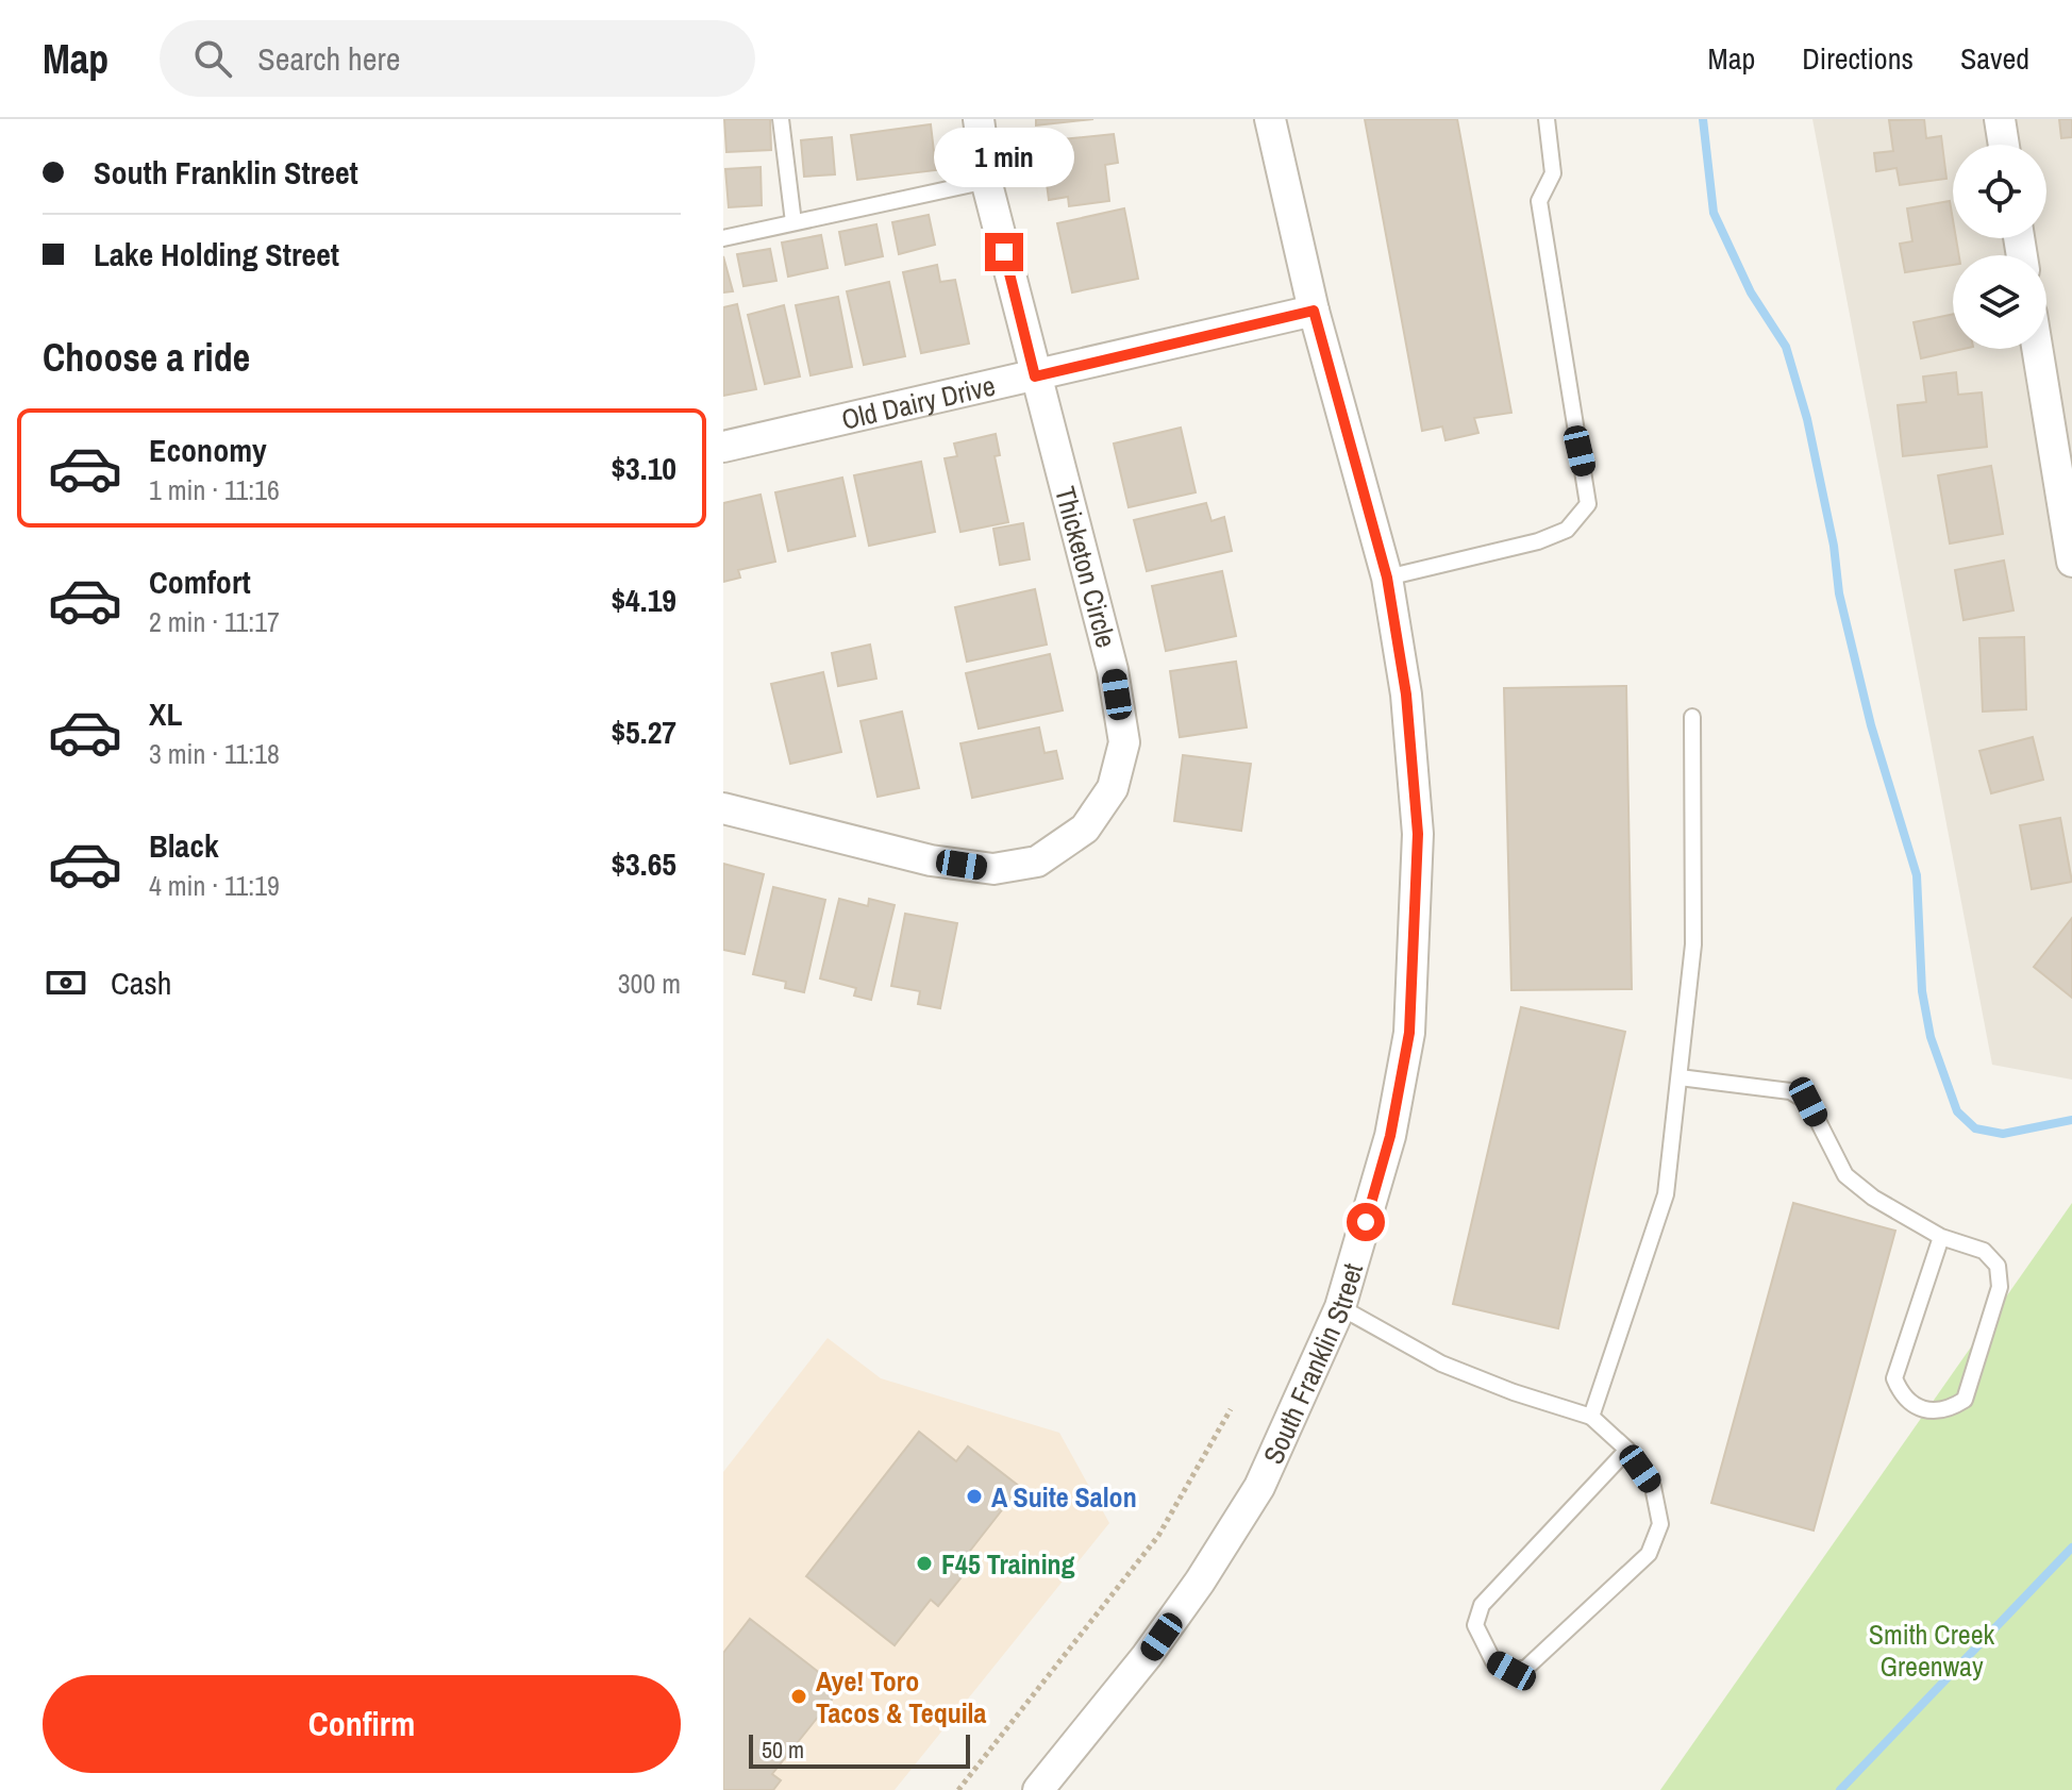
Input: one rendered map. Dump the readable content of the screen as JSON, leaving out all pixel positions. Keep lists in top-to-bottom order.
{
  "streets": {
    "street": ["Old Dairy Drive", "Thicketon Circle", "South Franklin Street"]
  },
  "crossings": [
    ["Old Dairy Drive", "Thicketon Circle"],
    ["Old Dairy Drive", "South Franklin Street"]
  ],
  "parks": ["Smith Creek Greenway"],
  "places": ["A Suite Salon", "F45 Training", "Aye! Toro Tacos & Tequila"],
  "scale_bar": "50 m",
  "page": {
    "header": "Map",
    "search": "Search here",
    "nav": ["Map", "Directions", "Saved"],
    "banner": ["South Franklin Street", "Lake Holding Street"],
    "bubble": "1 min",
    "heading": "Choose a ride",
    "list": [
      {
        "name": "Economy",
        "note": "1 min · 11:16",
        "value": "$3.10"
      },
      {
        "name": "Comfort",
        "note": "2 min · 11:17",
        "value": "$4.19"
      },
      {
        "name": "XL",
        "note": "3 min · 11:18",
        "value": "$5.27"
      },
      {
        "name": "Black",
        "note": "4 min · 11:19",
        "value": "$3.65"
      }
    ],
    "pay": ["Cash", "300 m"],
    "buttons": "Confirm",
    "scale": "50 m"
  }
}
